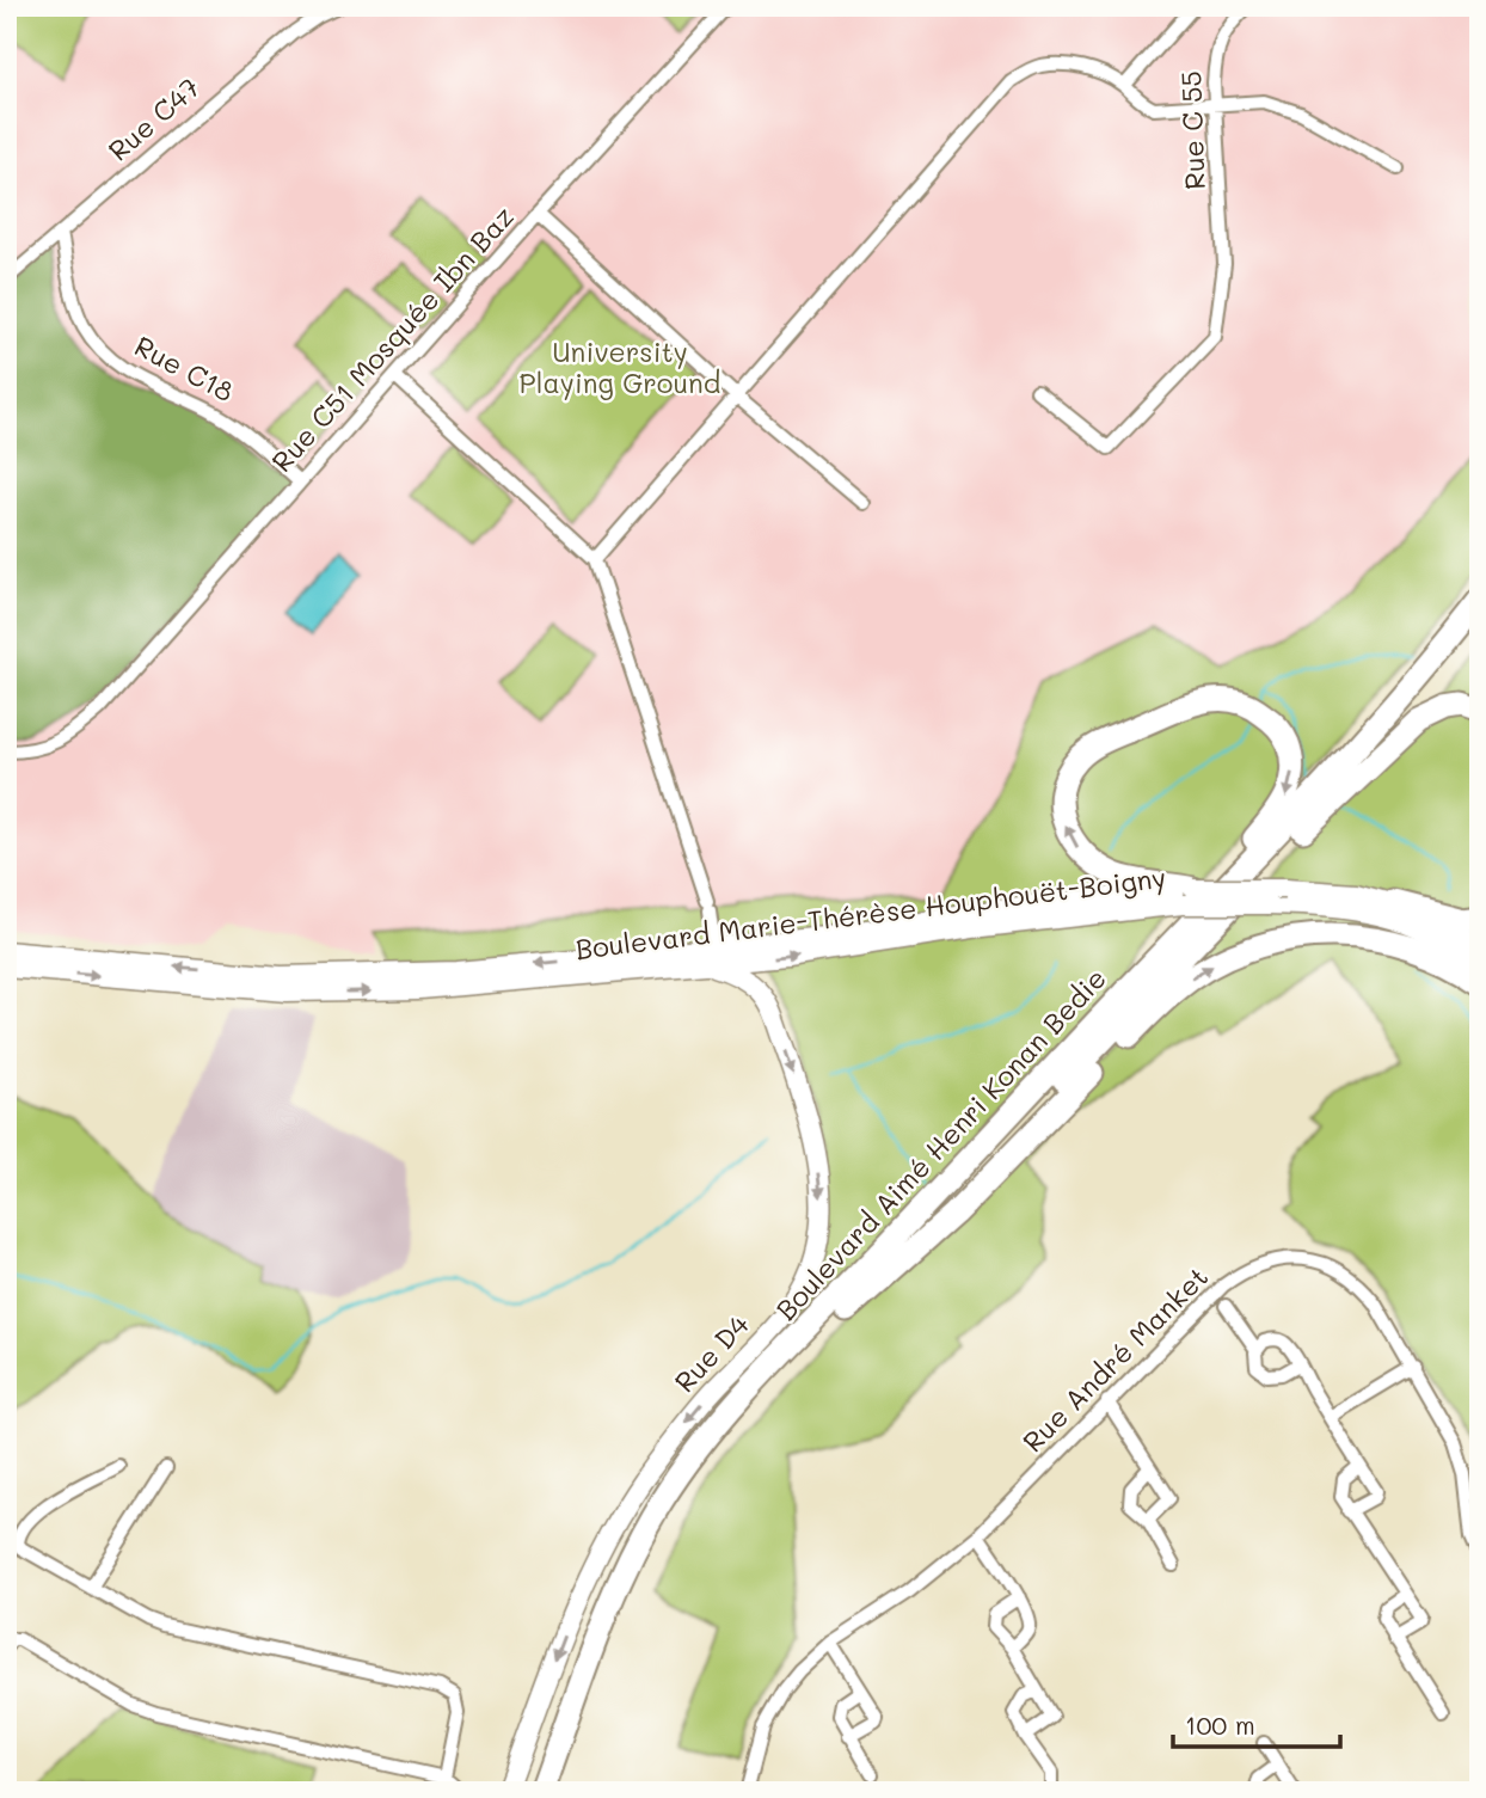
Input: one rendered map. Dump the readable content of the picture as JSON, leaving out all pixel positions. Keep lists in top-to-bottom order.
{
  "streets": {
    "highway": ["Boulevard Aimé Henri Konan Bedie"],
    "main road": ["Boulevard Marie-Thérèse Houphouët-Boigny", "Rue D4"],
    "street": [
      "Rue C47",
      "Rue C 55",
      "Rue C51 Mosquée Ibn Baz",
      "Rue C18",
      "Rue André Manket"
    ]
  },
  "crossings": [
    ["Rue C47", "Rue C18"],
    ["Rue C51 Mosquée Ibn Baz", "Rue C18"],
    ["Boulevard Marie-Thérèse Houphouët-Boigny", "Rue D4"]
  ],
  "one_way": ["Rue D4"],
  "parks": ["University Playing Ground"],
  "scale_bar": "100 m"
}
